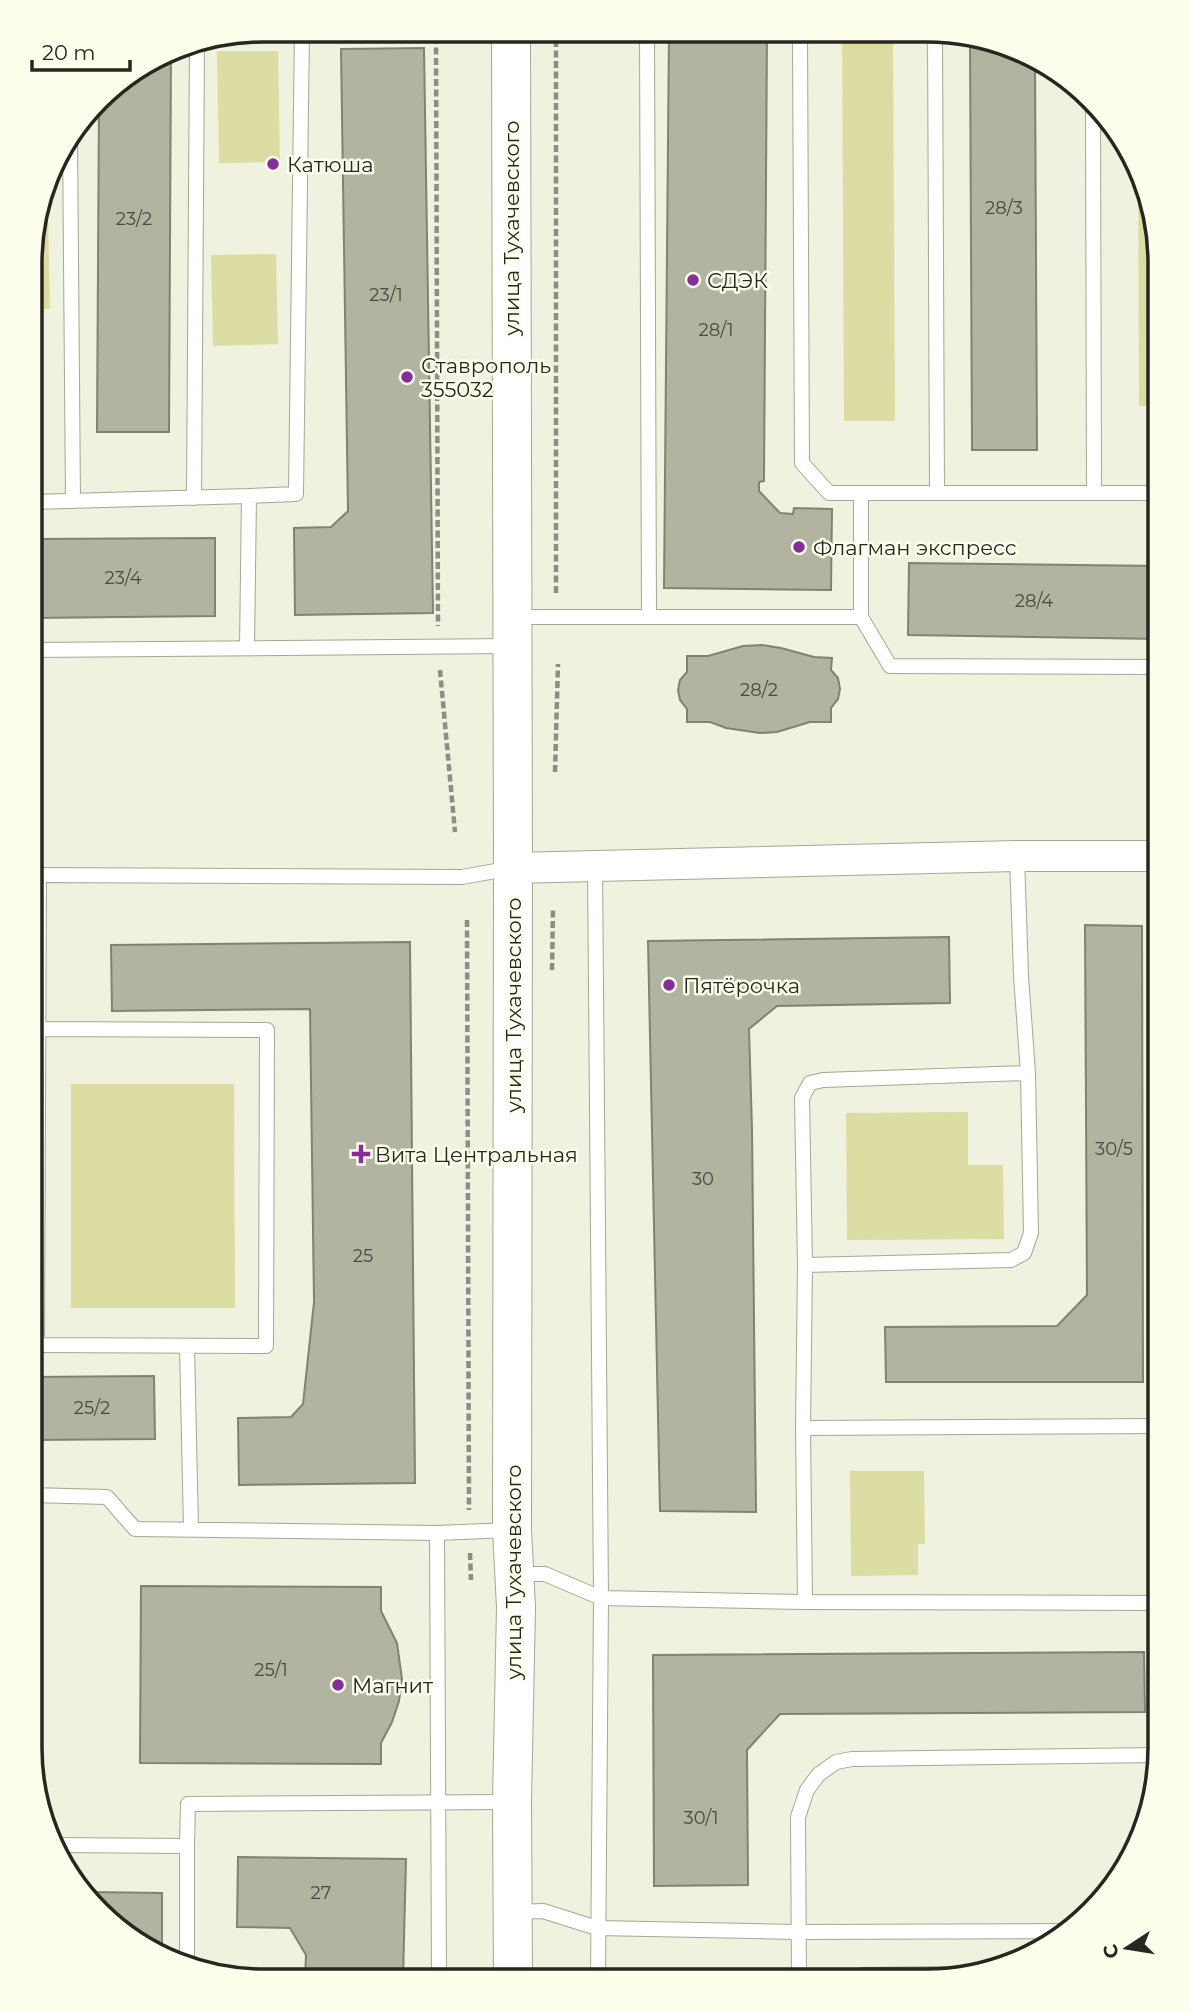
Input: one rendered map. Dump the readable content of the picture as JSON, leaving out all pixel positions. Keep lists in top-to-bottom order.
{
  "streets": {
    "main road": ["улица Тухачевского"]
  },
  "places": {
    "other": [
      "Катюша",
      "СДЭК",
      "Ставрополь 355032",
      "Флагман экспресс",
      "Пятёрочка",
      "Магнит"
    ],
    "health": ["Вита Центральная"]
  },
  "house_numbers": [
    "28/3",
    "23/2",
    "23/1",
    "28/1",
    "23/4",
    "28/4",
    "28/2",
    "30/5",
    "30",
    "25",
    "25/2",
    "25/1",
    "30/1",
    "27"
  ],
  "scale_bar": "20 m",
  "north": "left"
}
